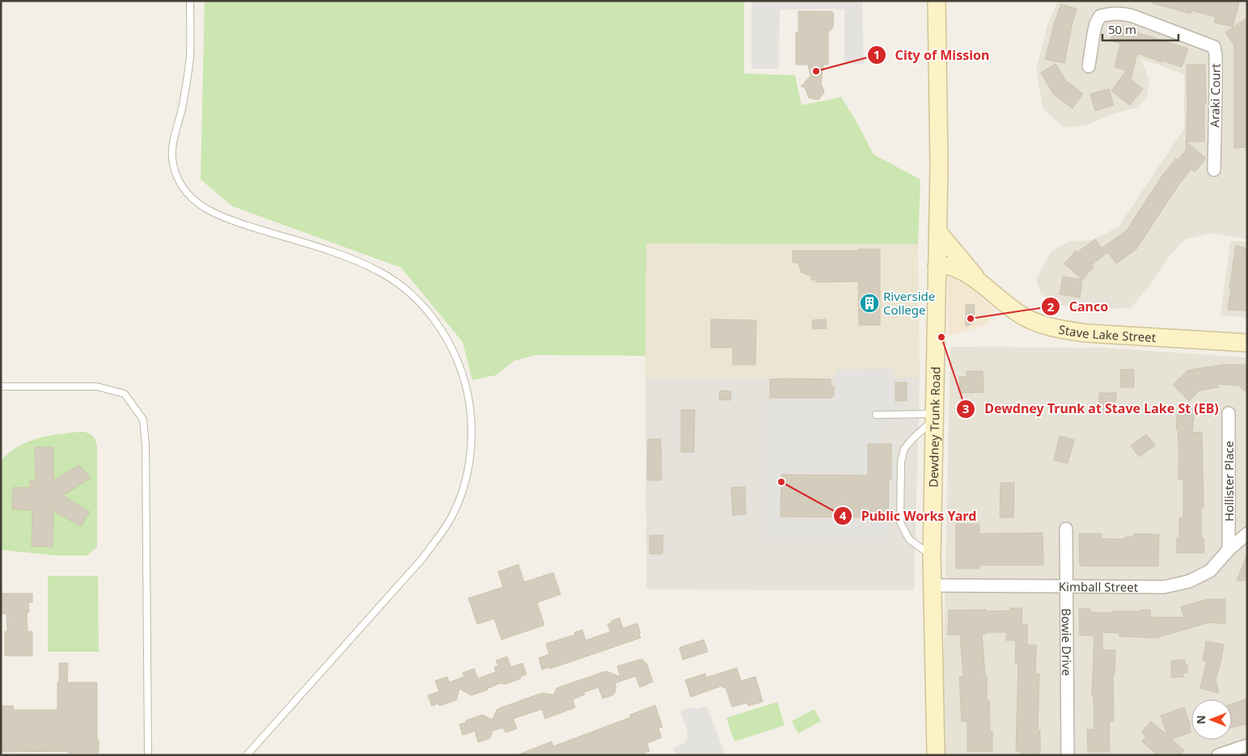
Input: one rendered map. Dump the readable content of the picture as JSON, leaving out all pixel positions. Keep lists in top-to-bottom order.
{
  "streets": {
    "main road": ["Stave Lake Street", "Dewdney Trunk Road"],
    "street": [
      "Araki Court",
      "Hollister Place",
      "Kimball Street",
      "Bowie Drive"
    ]
  },
  "crossings": [
    ["Stave Lake Street", "Dewdney Trunk Road"],
    ["Dewdney Trunk Road", "Kimball Street"],
    ["Hollister Place", "Kimball Street"],
    ["Kimball Street", "Bowie Drive"]
  ],
  "places": {
    "other": [
      "City of Mission",
      "Canco",
      "Dewdney Trunk at Stave Lake St (EB)",
      "Public Works Yard"
    ],
    "building": ["Riverside College"]
  },
  "scale_bar": "50 m",
  "north": "left"
}
